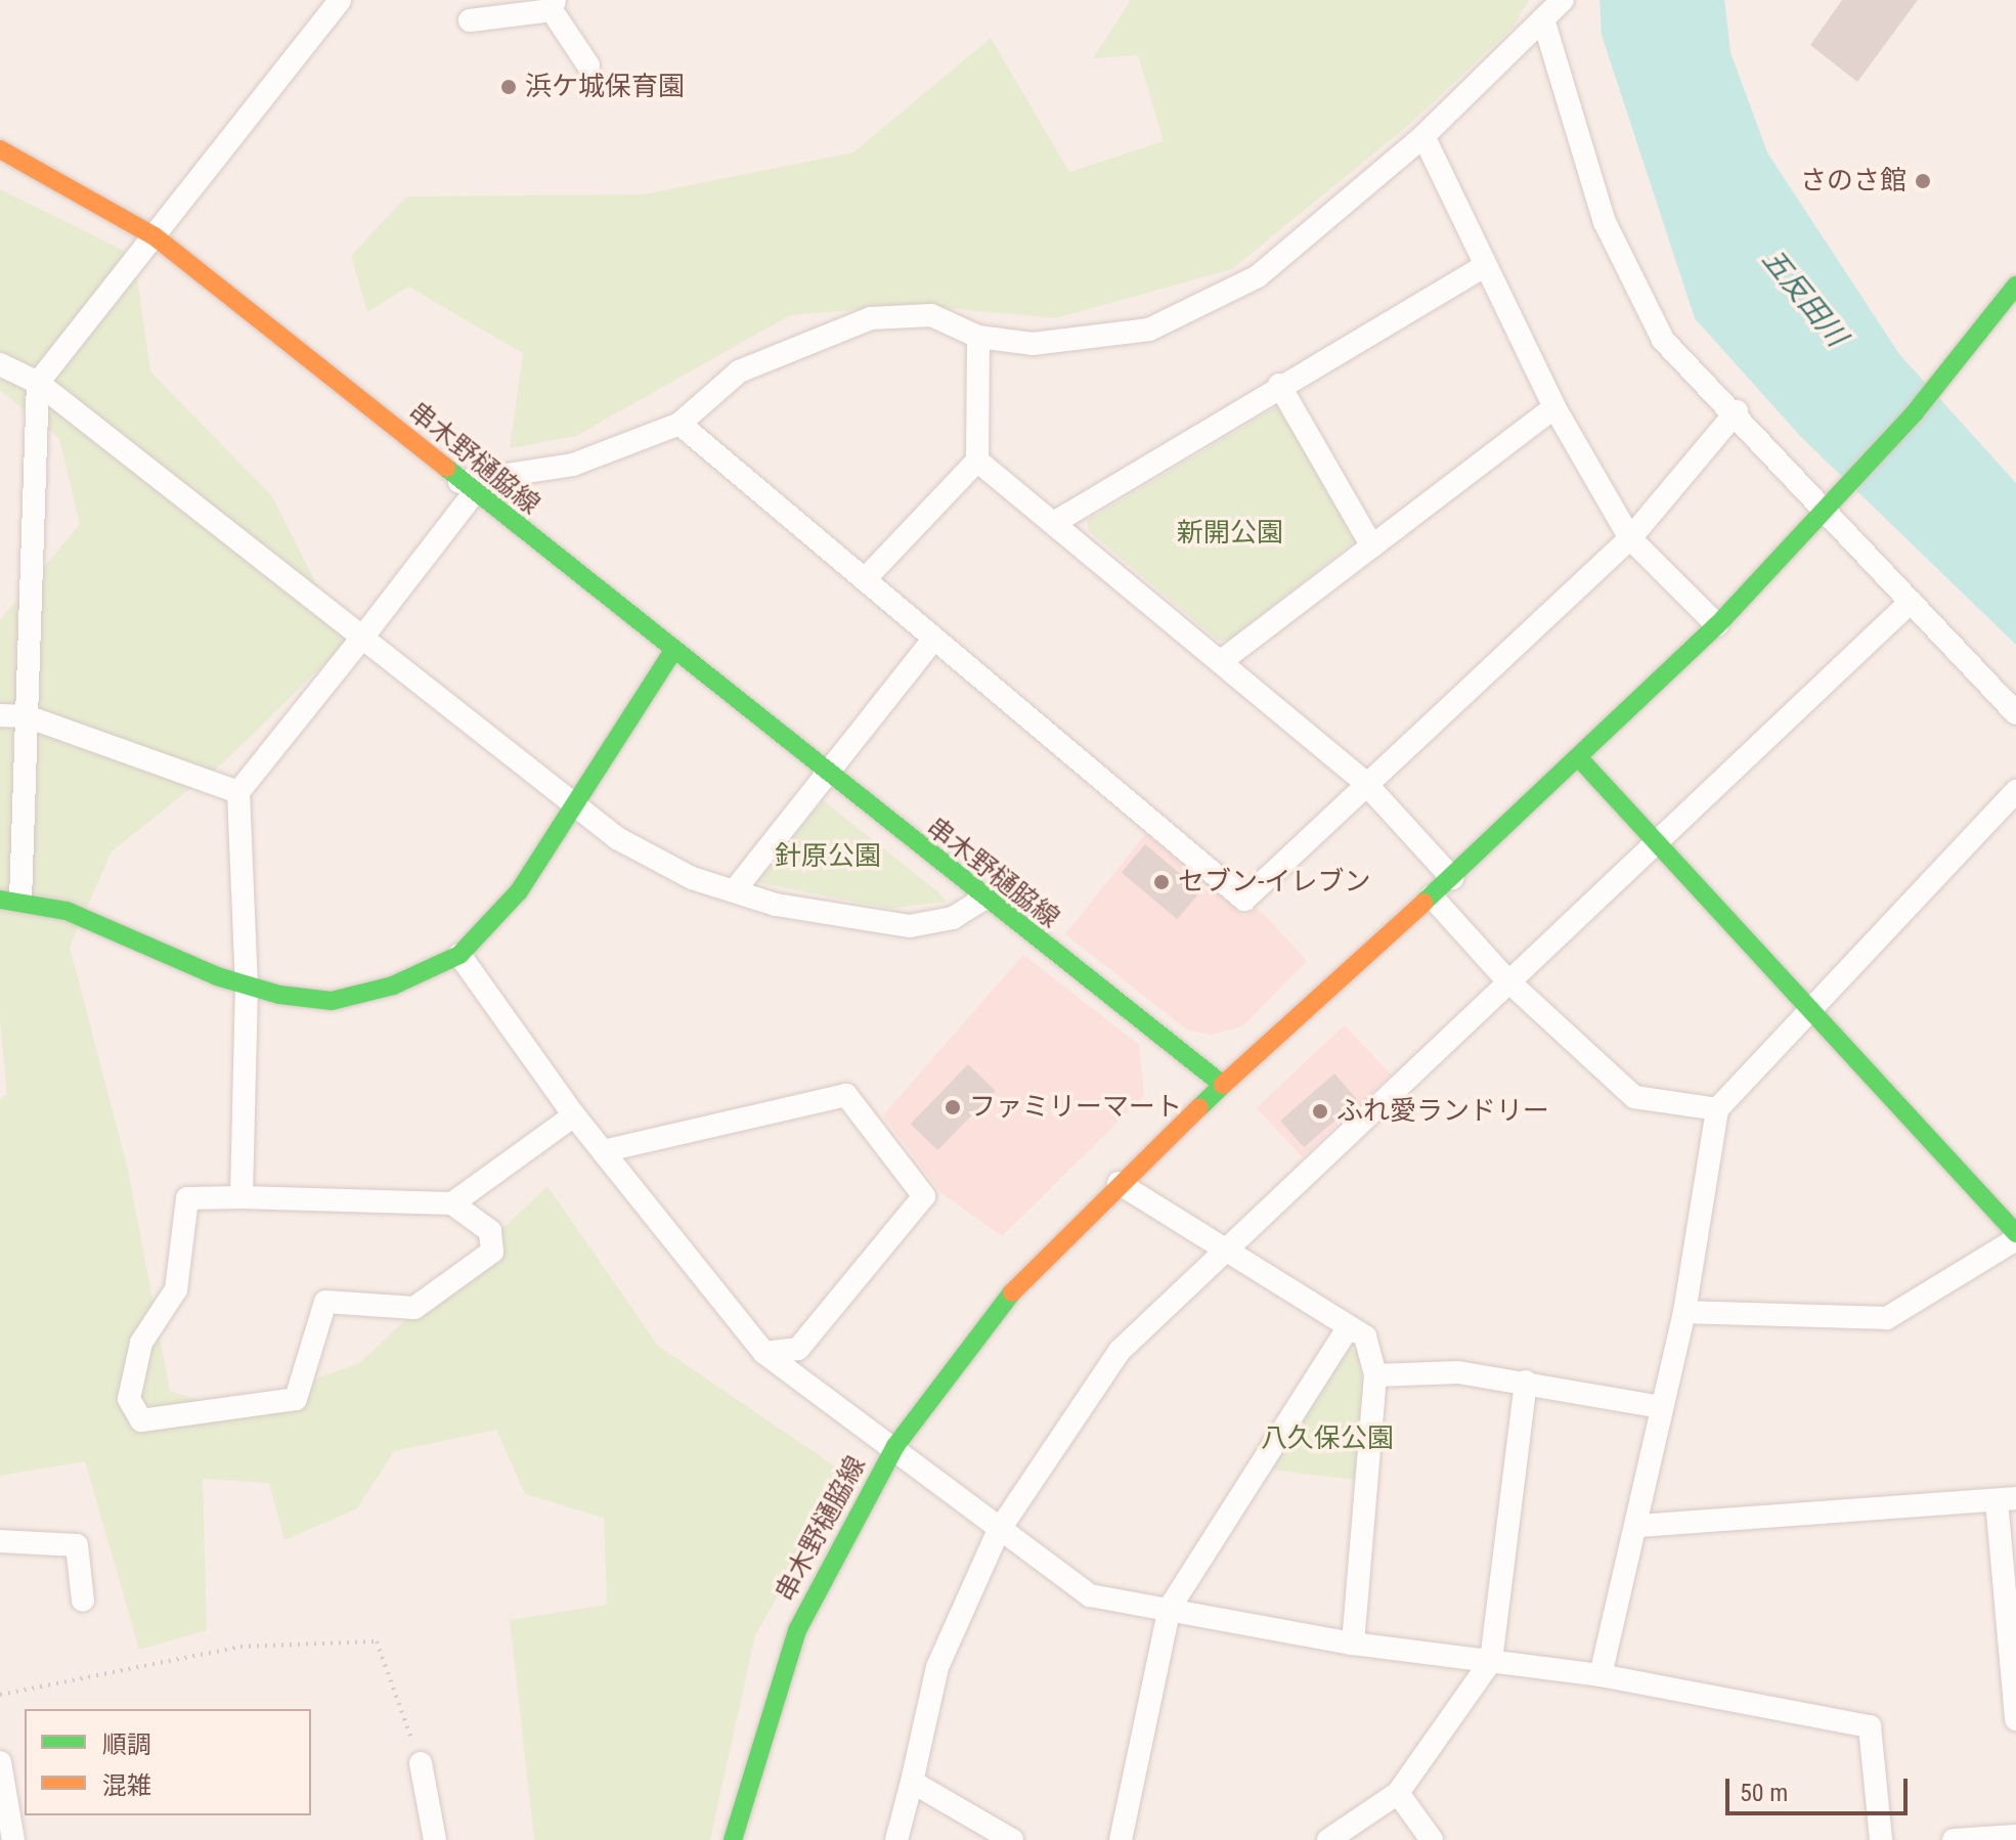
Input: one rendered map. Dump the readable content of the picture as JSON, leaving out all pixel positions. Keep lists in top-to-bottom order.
{
  "streets": {
    "street": ["串木野樋脇線"]
  },
  "water": ["五反田川"],
  "parks": ["新開公園", "針原公園", "八久保公園"],
  "places": [
    "浜ケ城保育園",
    "さのさ館",
    "セブン-イレブン",
    "ファミリーマート",
    "ふれ愛ランドリー"
  ],
  "legend": ["順調", "混雑"],
  "scale_bar": "50 m"
}
